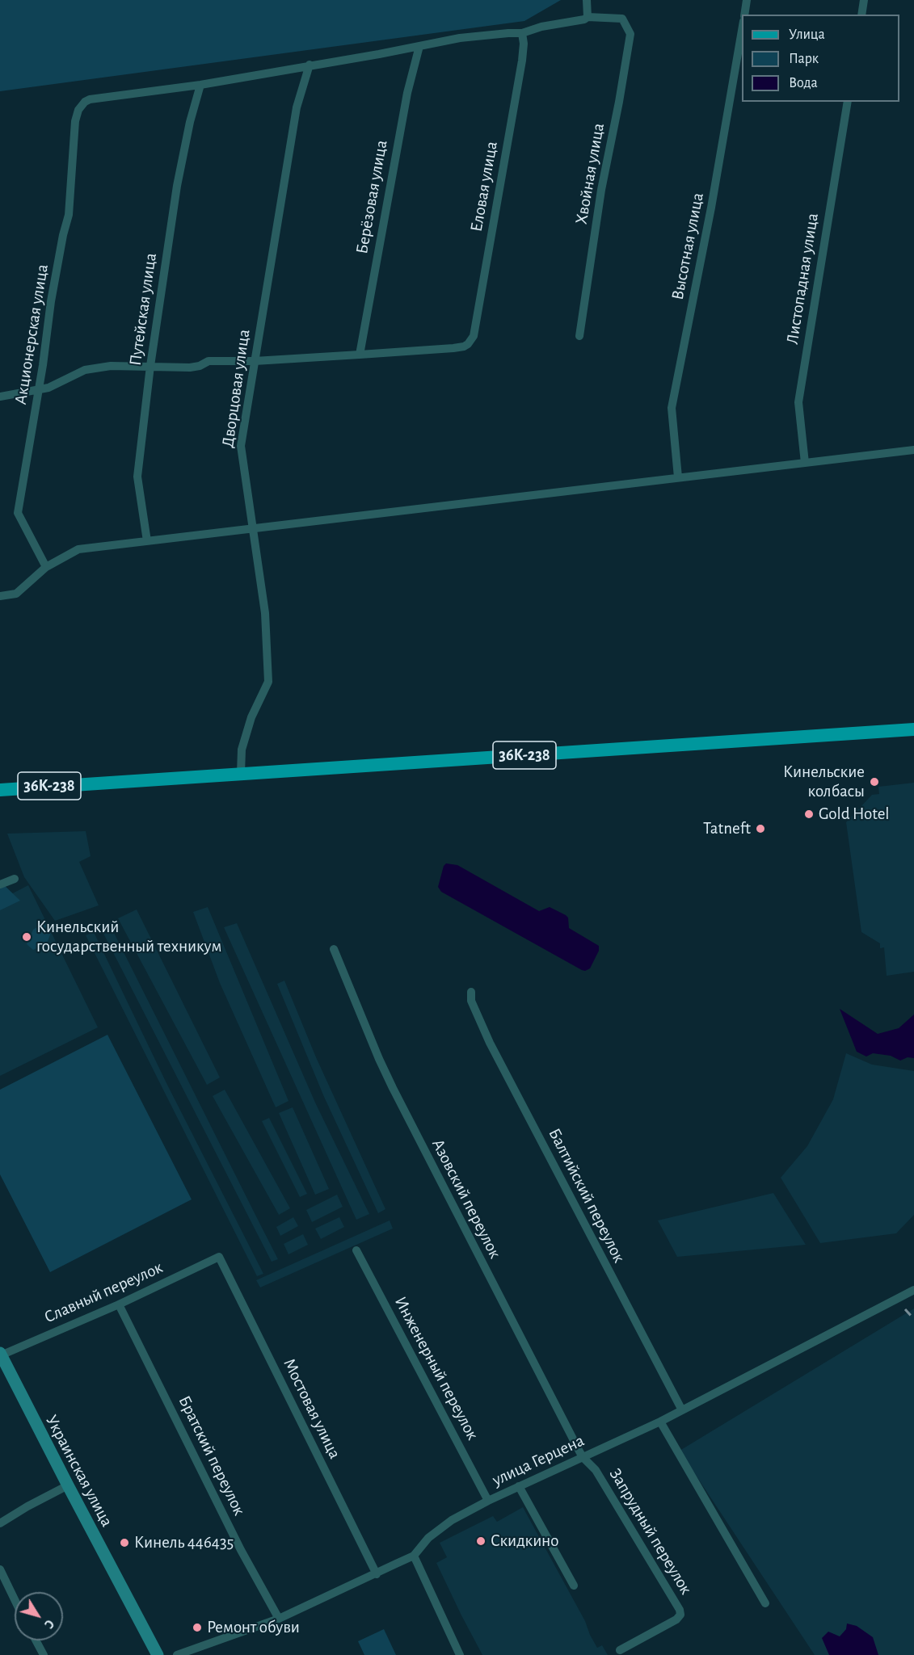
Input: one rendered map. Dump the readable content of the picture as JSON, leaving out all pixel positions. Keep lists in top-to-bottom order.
{
  "streets": {
    "main road": ["36К-238", "Украинская улица"],
    "street": [
      "Хвойная улица",
      "Еловая улица",
      "Берёзовая улица",
      "Высотная улица",
      "Листопадная улица",
      "Путейская улица",
      "Акционерская улица",
      "Дворцовая улица",
      "Балтийский переулок",
      "Азовский переулок",
      "Славный переулок",
      "Инженерный переулок",
      "Мостовая улица",
      "Братский переулок",
      "улица Герцена",
      "Запрудный переулок"
    ]
  },
  "crossings": [
    ["Еловая улица", "Берёзовая улица"],
    ["Путейская улица", "Акционерская улица"],
    ["Дворцовая улица", "36К-238"],
    ["Балтийский переулок", "улица Герцена"],
    ["Азовский переулок", "улица Герцена"],
    ["Азовский переулок", "Запрудный переулок"],
    ["Славный переулок", "Мостовая улица"],
    ["Славный переулок", "Братский переулок"],
    ["Славный переулок", "Украинская улица"],
    ["Инженерный переулок", "улица Герцена"],
    ["Мостовая улица", "улица Герцена"],
    ["Братский переулок", "улица Герцена"],
    ["улица Герцена", "Запрудный переулок"]
  ],
  "places": [
    "Кинельские колбасы",
    "Gold Hotel",
    "Tatneft",
    "Кинельский государственный техникум",
    "Скидкино",
    "Кинель 446435",
    "Ремонт обуви"
  ],
  "legend": ["Улица", "Парк", "Вода"],
  "north": "bottom right"
}
